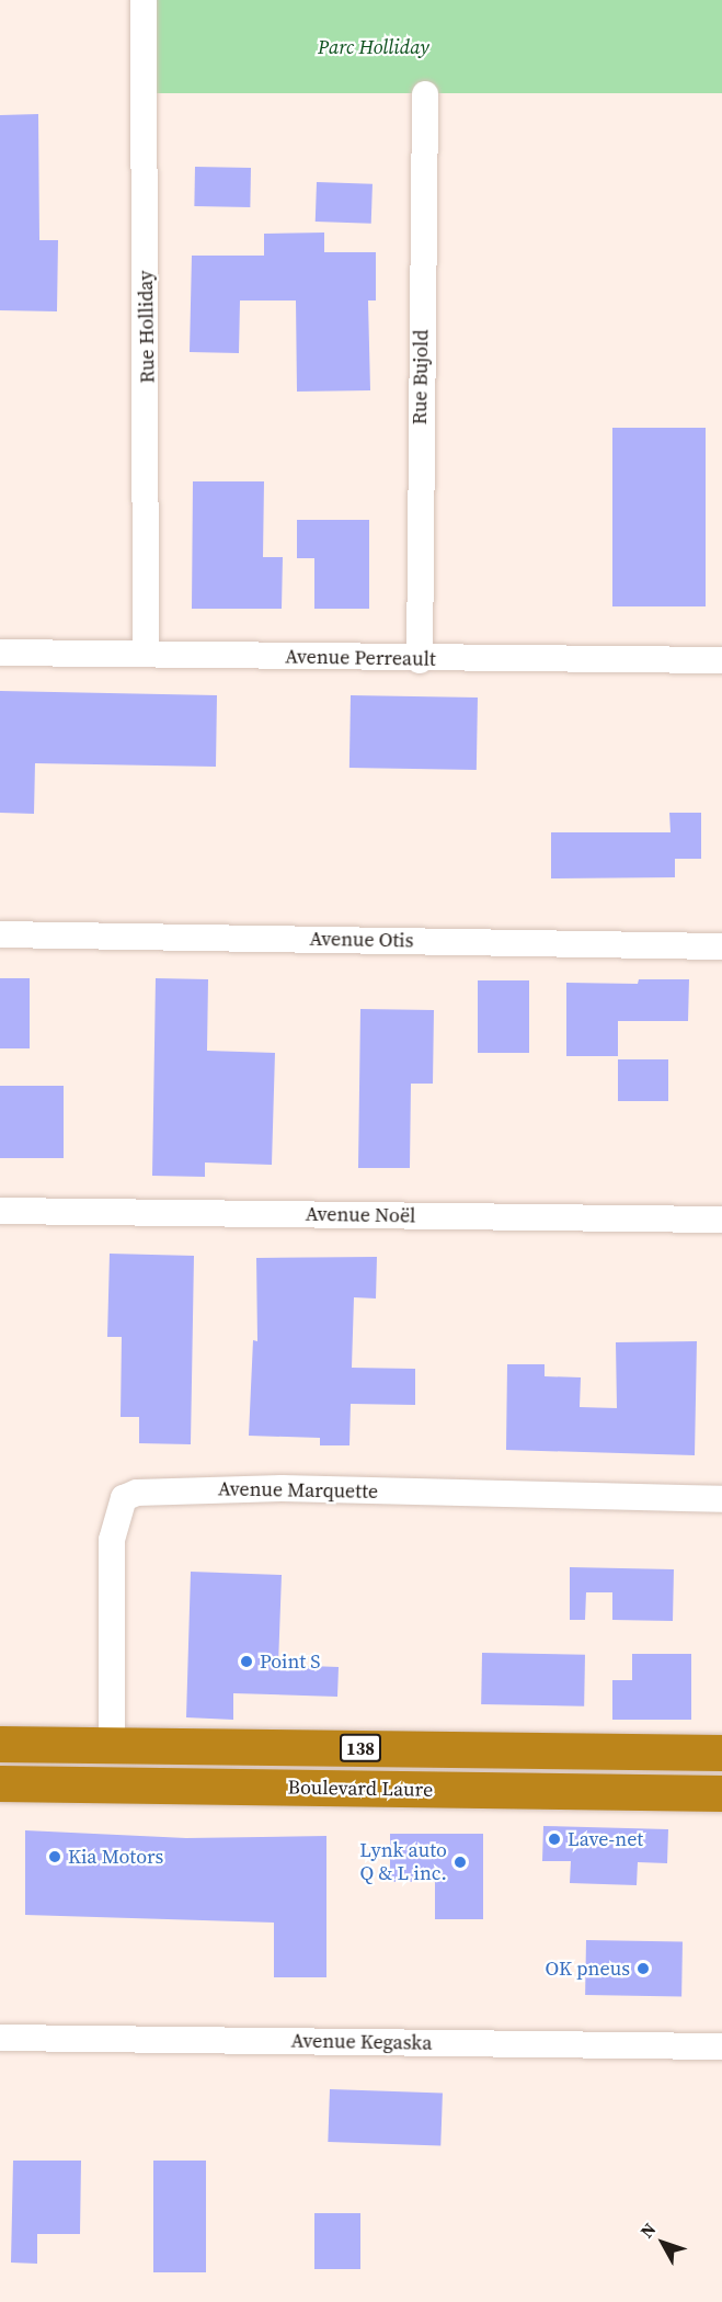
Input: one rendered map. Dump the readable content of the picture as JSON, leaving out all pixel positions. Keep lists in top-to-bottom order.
{
  "streets": {
    "highway": ["138", "Boulevard Laure"],
    "street": [
      "Rue Holliday",
      "Rue Bujold",
      "Avenue Perreault",
      "Avenue Otis",
      "Avenue Noël",
      "Avenue Marquette",
      "Avenue Kegaska"
    ]
  },
  "crossings": [
    ["Rue Holliday", "Avenue Perreault"],
    ["Rue Bujold", "Avenue Perreault"],
    ["Avenue Marquette", "Boulevard Laure"]
  ],
  "parks": ["Parc Holliday"],
  "places": [
    "Point S",
    "Lave-net",
    "Kia Motors",
    "Lynk auto Q & L inc.",
    "OK pneus"
  ],
  "north": "top left"
}
